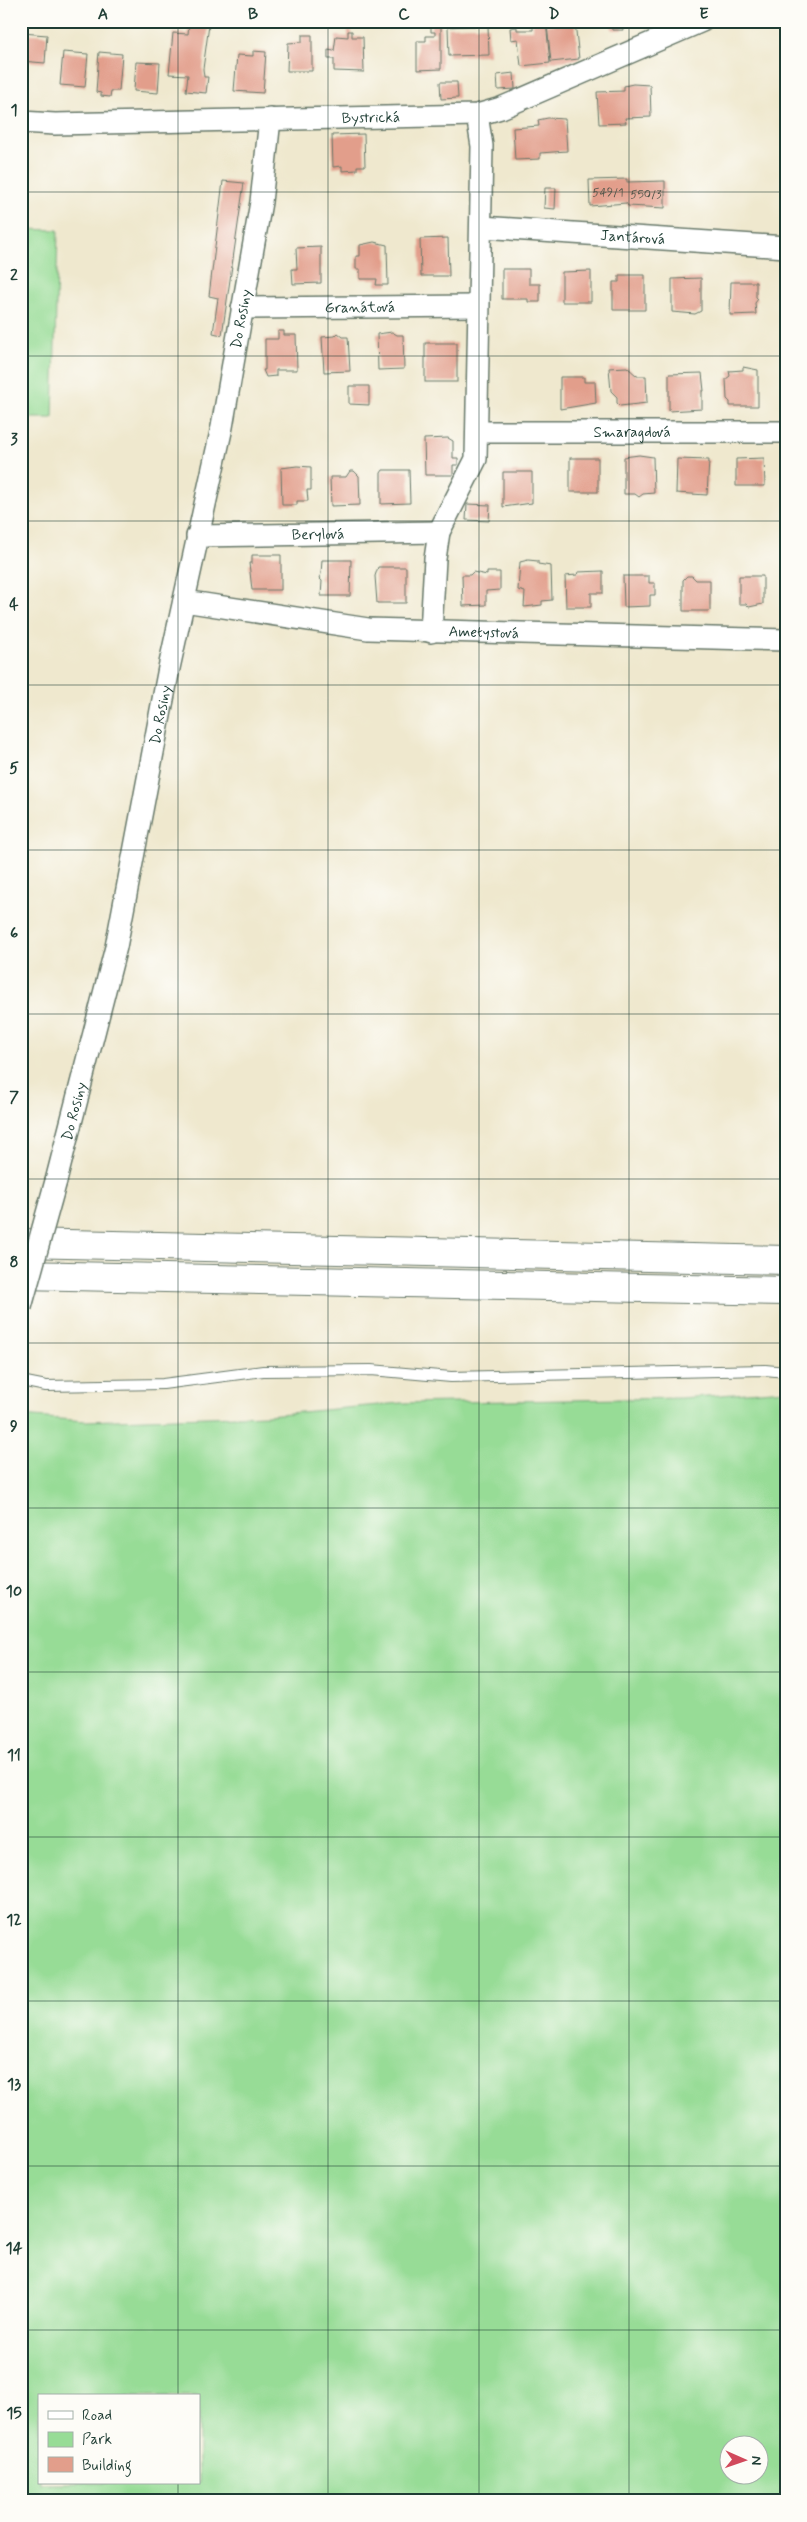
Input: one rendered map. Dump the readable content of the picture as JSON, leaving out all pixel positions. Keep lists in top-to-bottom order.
{
  "streets": {
    "street": [
      "Bystrická",
      "Jantárová",
      "Granátová",
      "Do Rosiny",
      "Smaragdová",
      "Berylová",
      "Ametystová"
    ]
  },
  "crossings": [
    ["Bystrická", "Do Rosiny"],
    ["Granátová", "Do Rosiny"],
    ["Do Rosiny", "Berylová"],
    ["Do Rosiny", "Ametystová"]
  ],
  "house_numbers": ["549/1", "550/3"],
  "legend": ["Road", "Park", "Building"],
  "north": "right",
  "grid": {
    "columns": [
      "A",
      "B",
      "C",
      "D",
      "E"
    ],
    "rows": [
      "1",
      "2",
      "3",
      "4",
      "5",
      "6",
      "7",
      "8",
      "9",
      "10",
      "11",
      "12",
      "13",
      "14",
      "15"
    ]
  }
}
